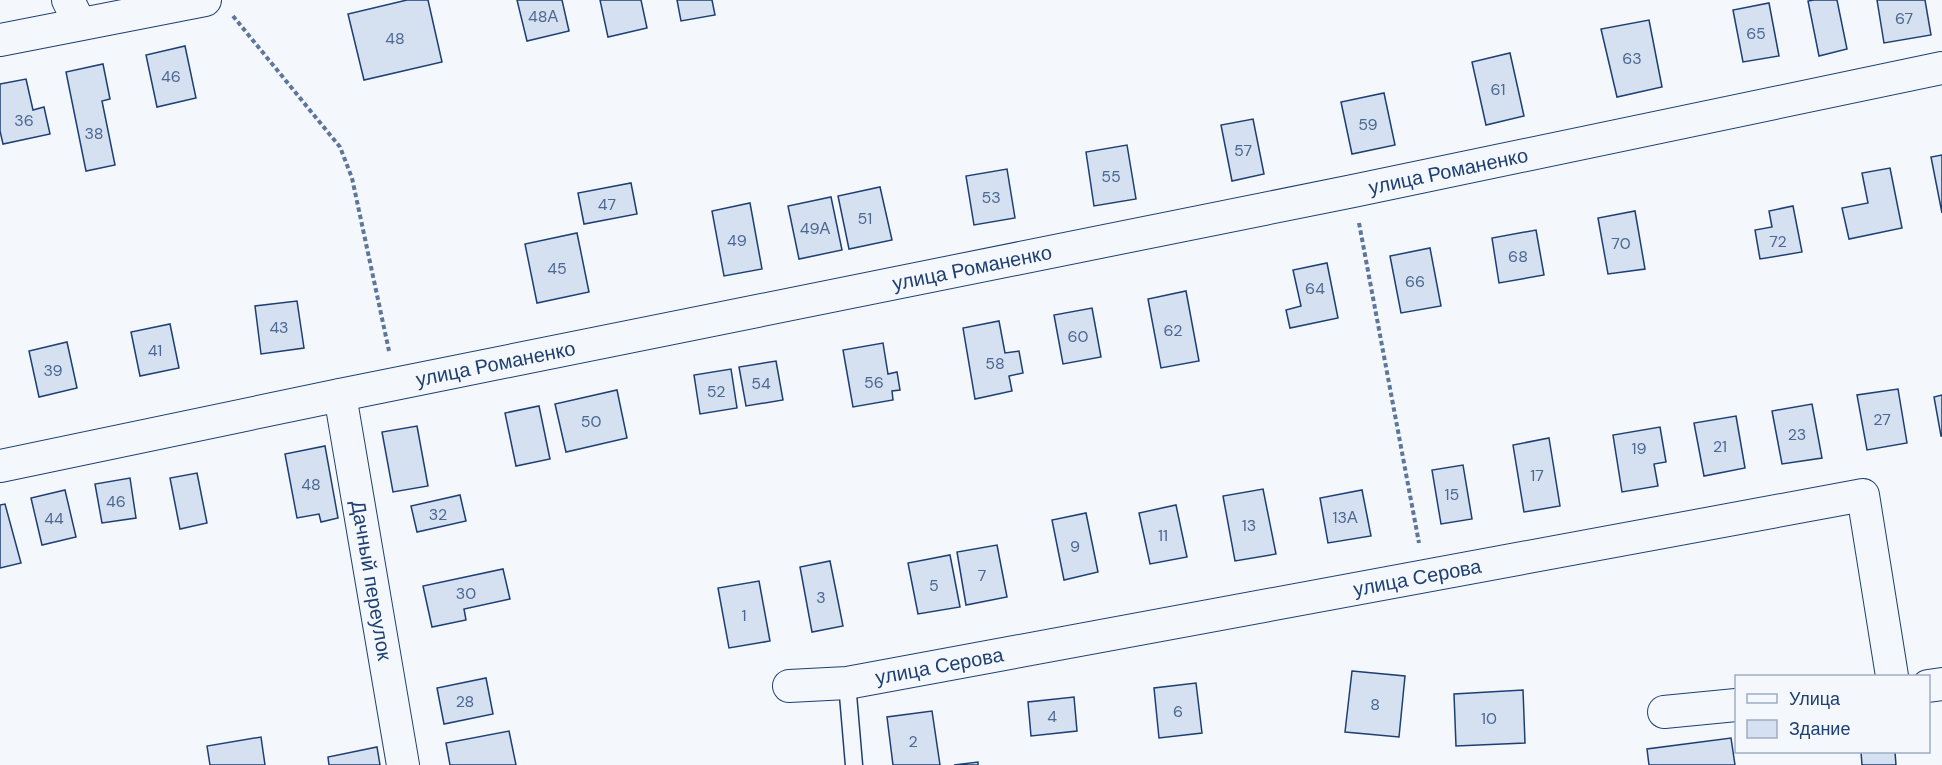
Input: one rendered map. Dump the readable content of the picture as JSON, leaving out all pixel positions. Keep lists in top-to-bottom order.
{
  "streets": {
    "street": ["улица Романенко", "улица Серова", "Дачный переулок"]
  },
  "crossings": [
    ["улица Романенко", "Дачный переулок"]
  ],
  "house_numbers": [
    "48А",
    "67",
    "65",
    "48",
    "63",
    "46",
    "61",
    "36",
    "59",
    "38",
    "57",
    "55",
    "53",
    "47",
    "51",
    "49А",
    "49",
    "72",
    "70",
    "68",
    "45",
    "66",
    "64",
    "43",
    "62",
    "60",
    "41",
    "58",
    "39",
    "56",
    "54",
    "52",
    "27",
    "50",
    "23",
    "21",
    "19",
    "17",
    "48",
    "15",
    "46",
    "32",
    "13А",
    "44",
    "13",
    "11",
    "9",
    "7",
    "5",
    "30",
    "3",
    "1",
    "28",
    "8",
    "6",
    "4",
    "10",
    "2"
  ],
  "legend": ["Улица", "Здание"]
}
